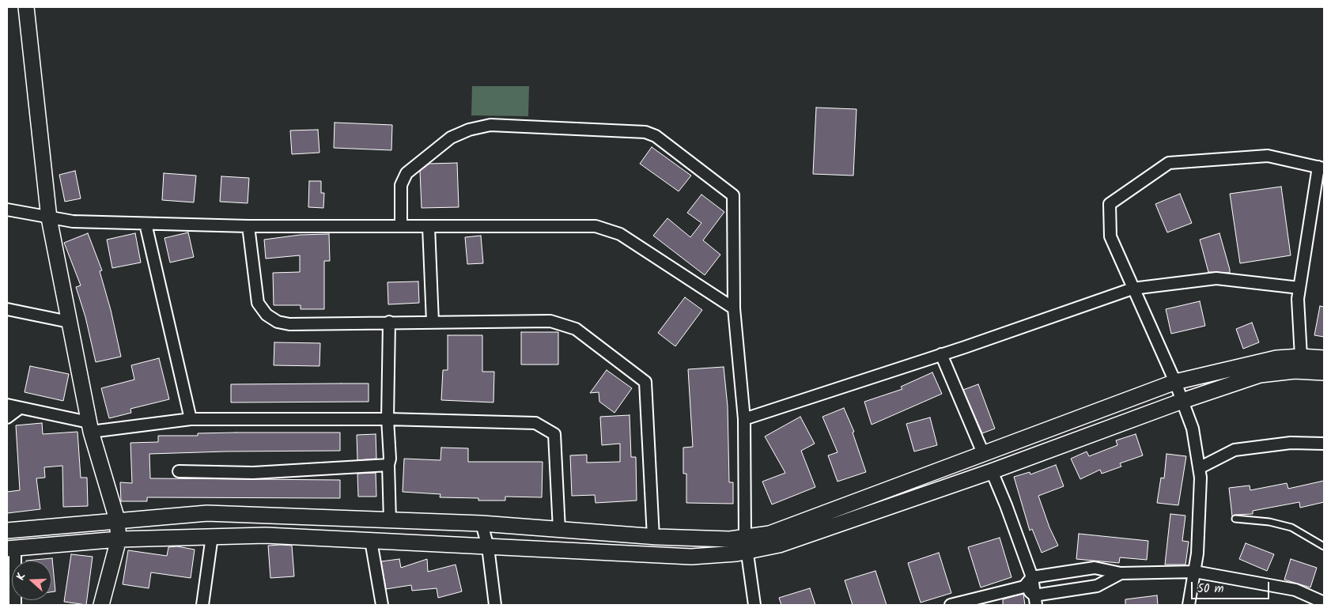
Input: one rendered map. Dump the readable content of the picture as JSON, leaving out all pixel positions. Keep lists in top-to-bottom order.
{
  "scale_bar": "50 m",
  "north": "left"
}
